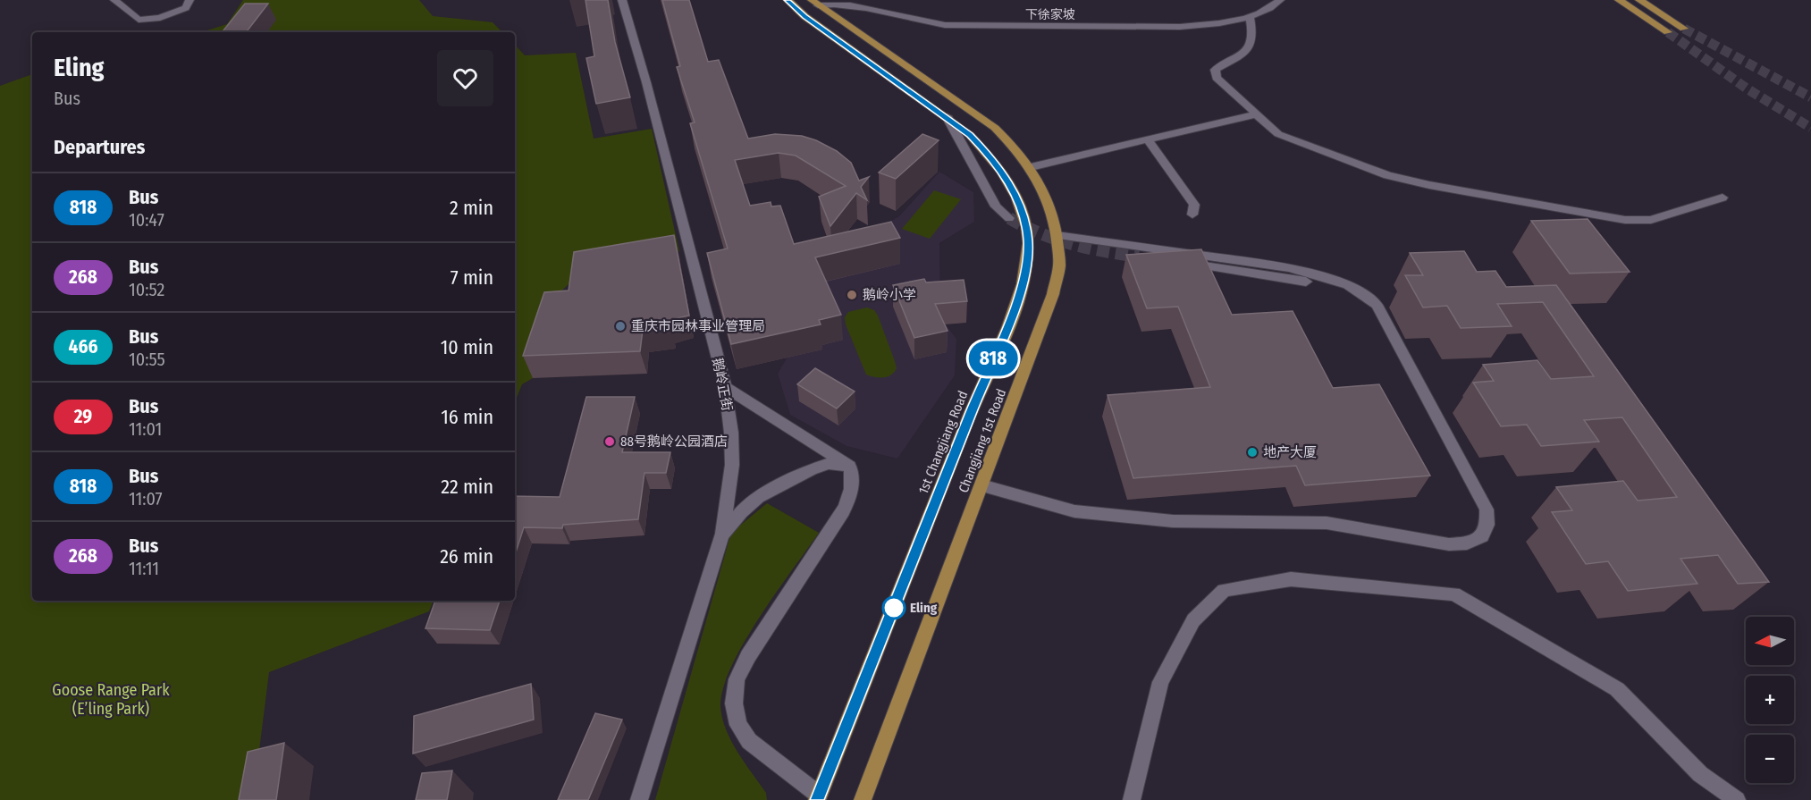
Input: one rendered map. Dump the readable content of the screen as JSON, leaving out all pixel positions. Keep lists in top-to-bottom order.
{
  "streets": {
    "main road": ["Changjiang 1st Road", "1st Changjiang Road"],
    "street": ["下徐家坡", "鹅岭正街"]
  },
  "crossings": [
    ["下徐家坡", "Changjiang 1st Road"]
  ],
  "parks": ["Goose Range Park (E’ling Park)"],
  "places": [
    "鹅岭小学",
    "重庆市园林事业管理局",
    "88号鹅岭公园酒店",
    "地产大厦",
    "Eling"
  ],
  "lines": ["bus line 818"],
  "north": "left",
  "page": {
    "on_map": "818",
    "heading": [
      ["Eling", "Bus"],
      "Departures"
    ],
    "list": [
      {
        "mark": "818",
        "name": "Bus",
        "note": "10:47",
        "value": "2 min"
      },
      {
        "mark": "268",
        "name": "Bus",
        "note": "10:52",
        "value": "7 min"
      },
      {
        "mark": "466",
        "name": "Bus",
        "note": "10:55",
        "value": "10 min"
      },
      {
        "mark": "29",
        "name": "Bus",
        "note": "11:01",
        "value": "16 min"
      },
      {
        "mark": "818",
        "name": "Bus",
        "note": "11:07",
        "value": "22 min"
      },
      {
        "mark": "268",
        "name": "Bus",
        "note": "11:11",
        "value": "26 min"
      }
    ],
    "map_buttons": ["+", "−"]
  }
}
